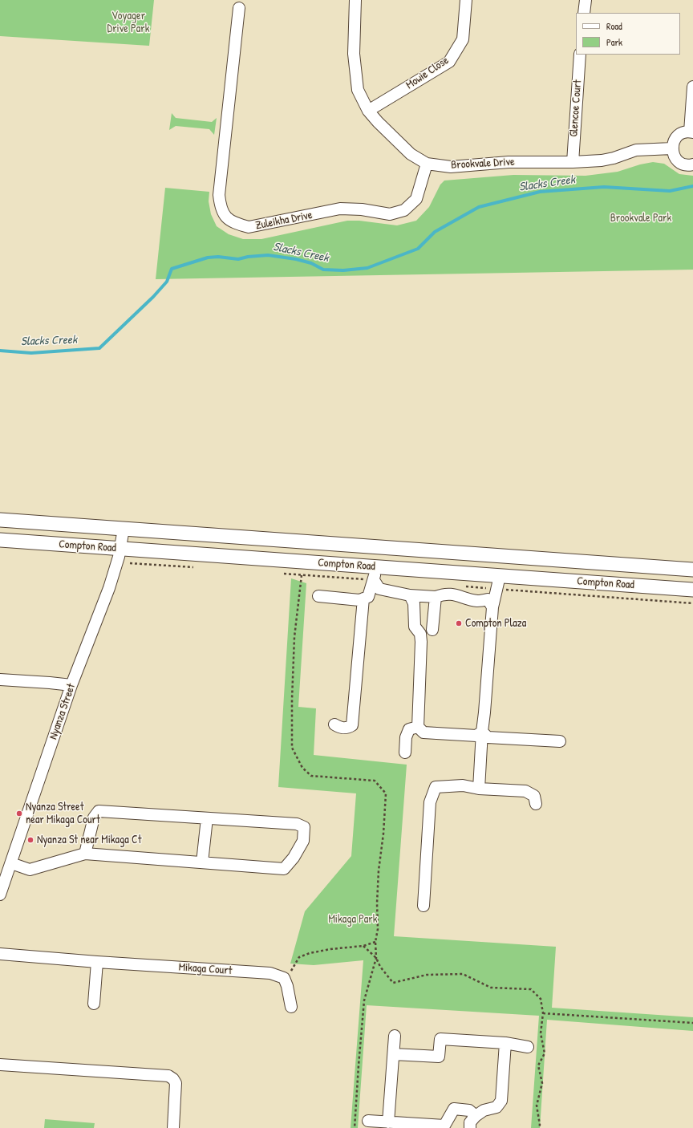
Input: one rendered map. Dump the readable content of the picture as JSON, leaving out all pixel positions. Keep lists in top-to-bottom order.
{
  "streets": {
    "main road": ["Compton Road"],
    "street": [
      "Mowie Close",
      "Glencoe Court",
      "Brookvale Drive",
      "Zuleikha Drive",
      "Nyanza Street",
      "Mikaga Court"
    ]
  },
  "crossings": [
    ["Mowie Close", "Brookvale Drive"],
    ["Glencoe Court", "Brookvale Drive"],
    ["Brookvale Drive", "Zuleikha Drive"],
    ["Compton Road", "Nyanza Street"]
  ],
  "water": ["Slacks Creek"],
  "parks": ["Voyager Drive Park", "Brookvale Park", "Mikaga Park"],
  "places": ["Compton Plaza", "Nyanza Street near Mikaga Court", "Nyanza St near Mikaga Ct"],
  "legend": ["Road", "Park"]
}
